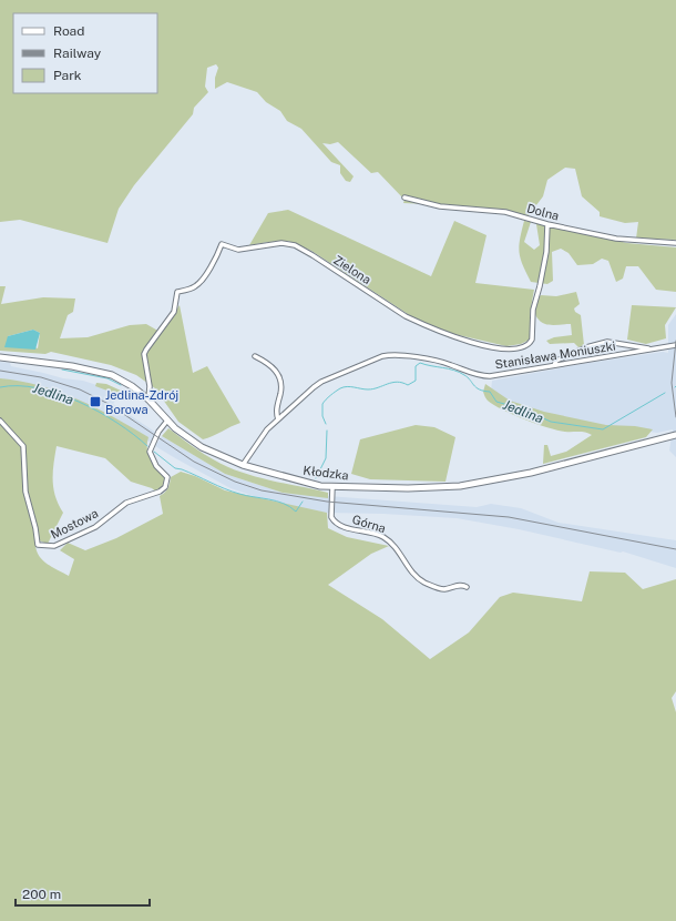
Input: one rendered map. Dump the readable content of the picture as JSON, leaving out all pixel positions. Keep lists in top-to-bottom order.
{
  "streets": {
    "main road": ["Kłodzka"],
    "street": [
      "Dolna",
      "Zielona",
      "Stanisława Moniuszki",
      "Mostowa",
      "Górna"
    ]
  },
  "crossings": [
    ["Dolna", "Zielona"],
    ["Zielona", "Kłodzka"],
    ["Stanisława Moniuszki", "Kłodzka"],
    ["Kłodzka", "Mostowa"],
    ["Kłodzka", "Górna"]
  ],
  "water": ["Jedlina"],
  "places": {
    "transit": ["Jedlina-Zdrój Borowa"]
  },
  "legend": ["Road", "Railway", "Park"],
  "scale_bar": "200 m"
}
